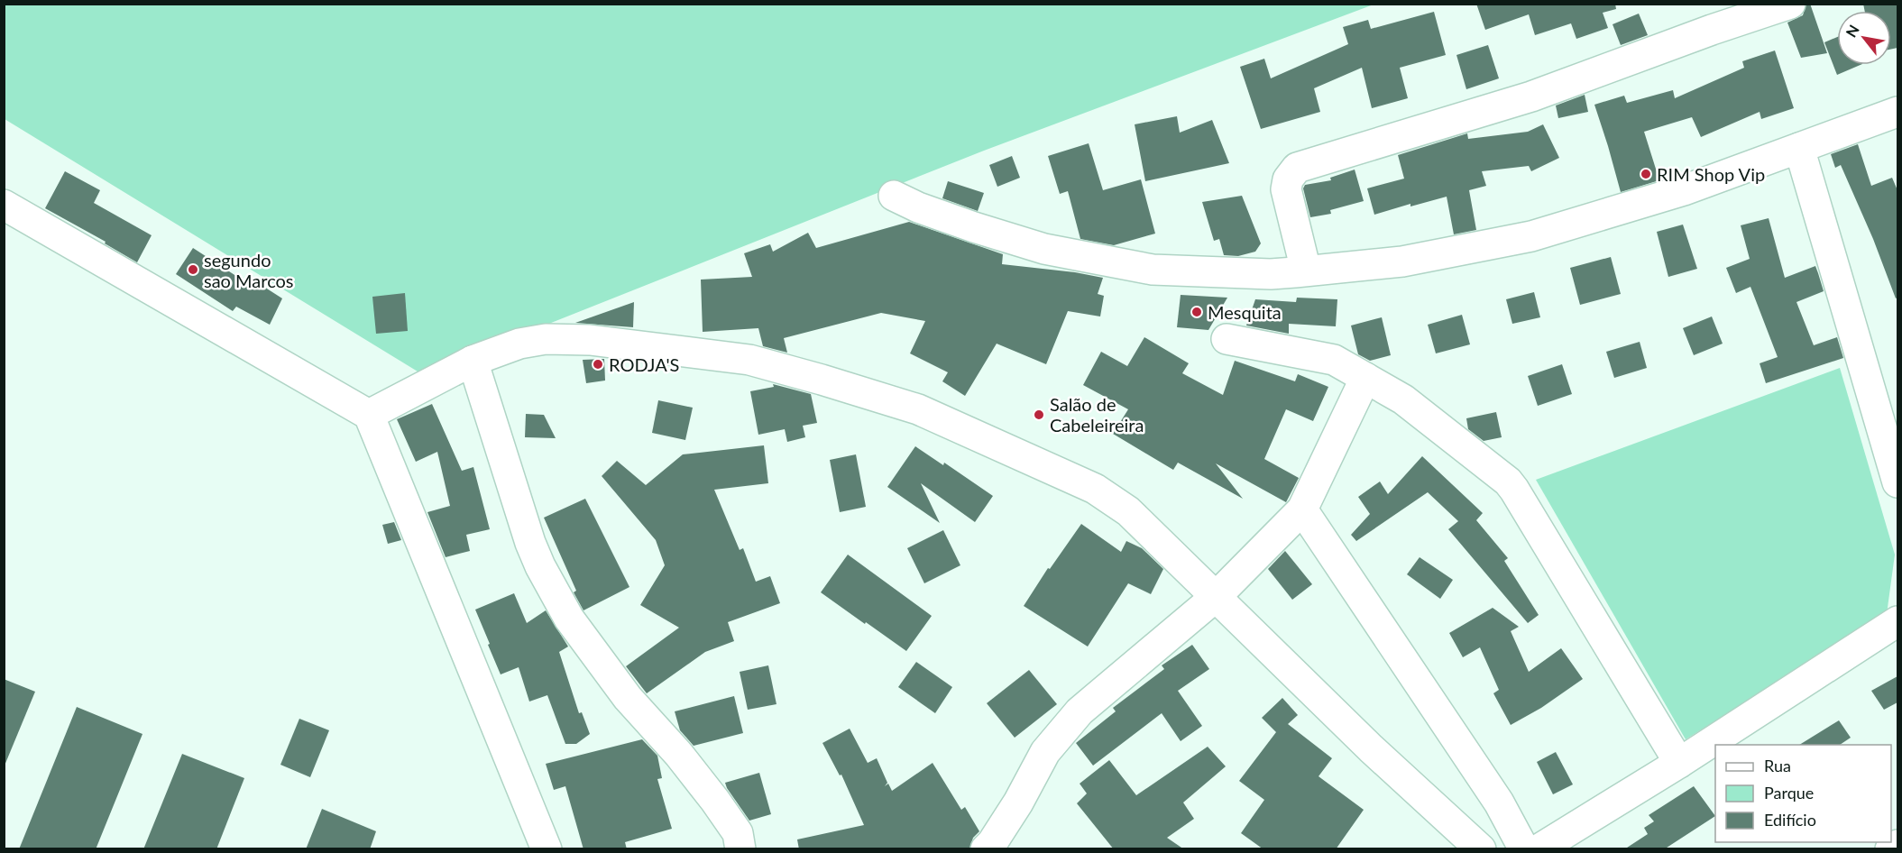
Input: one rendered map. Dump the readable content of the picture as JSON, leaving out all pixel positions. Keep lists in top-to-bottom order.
{
  "places": [
    "RIM Shop Vip",
    "segundo sao Marcos",
    "Mesquita",
    "RODJA'S",
    "Salão de Cabeleireira"
  ],
  "legend": ["Rua", "Parque", "Edifício"],
  "north": "top left"
}
